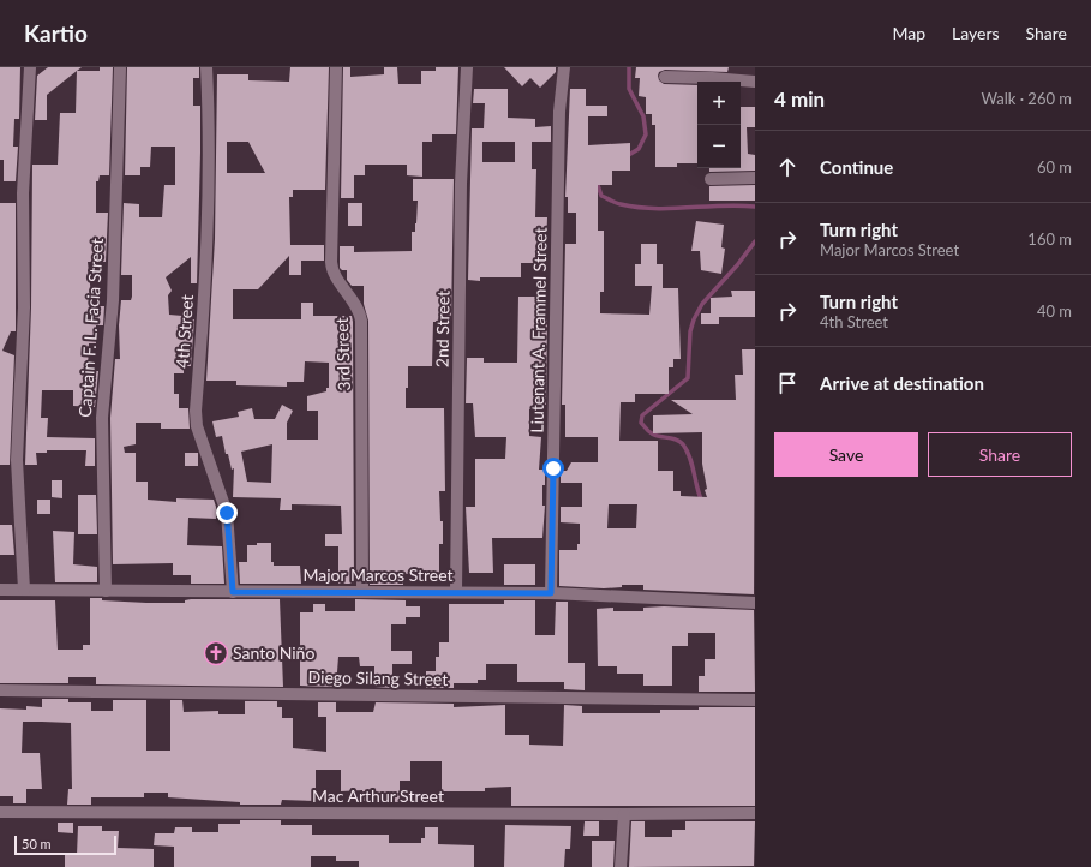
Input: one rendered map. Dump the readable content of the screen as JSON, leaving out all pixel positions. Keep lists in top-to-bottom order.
{
  "streets": {
    "street": [
      "Captain F. L. Facia Street",
      "2nd Street",
      "Liutenant A. Frammel Street",
      "4th Street",
      "3rd Street",
      "Major Marcos Street",
      "Diego Silang Street",
      "Mac Arthur Street"
    ]
  },
  "crossings": [
    ["Captain F. L. Facia Street", "Major Marcos Street"],
    ["2nd Street", "Major Marcos Street"],
    ["Liutenant A. Frammel Street", "Major Marcos Street"],
    ["4th Street", "Major Marcos Street"],
    ["3rd Street", "Major Marcos Street"]
  ],
  "places": {
    "church": ["Santo Niño"]
  },
  "scale_bar": "50 m",
  "page": {
    "header": "Kartio",
    "nav": ["Map", "Layers", "Share"],
    "heading": ["4 min", "Walk · 260 m"],
    "map_buttons": ["+", "−"],
    "list": [
      ["Continue", "60 m"],
      ["Turn right", "Major Marcos Street", "160 m"],
      ["Turn right", "4th Street", "40 m"],
      "Arrive at destination"
    ],
    "buttons": ["Save", "Share"],
    "scale": "50 m"
  }
}
